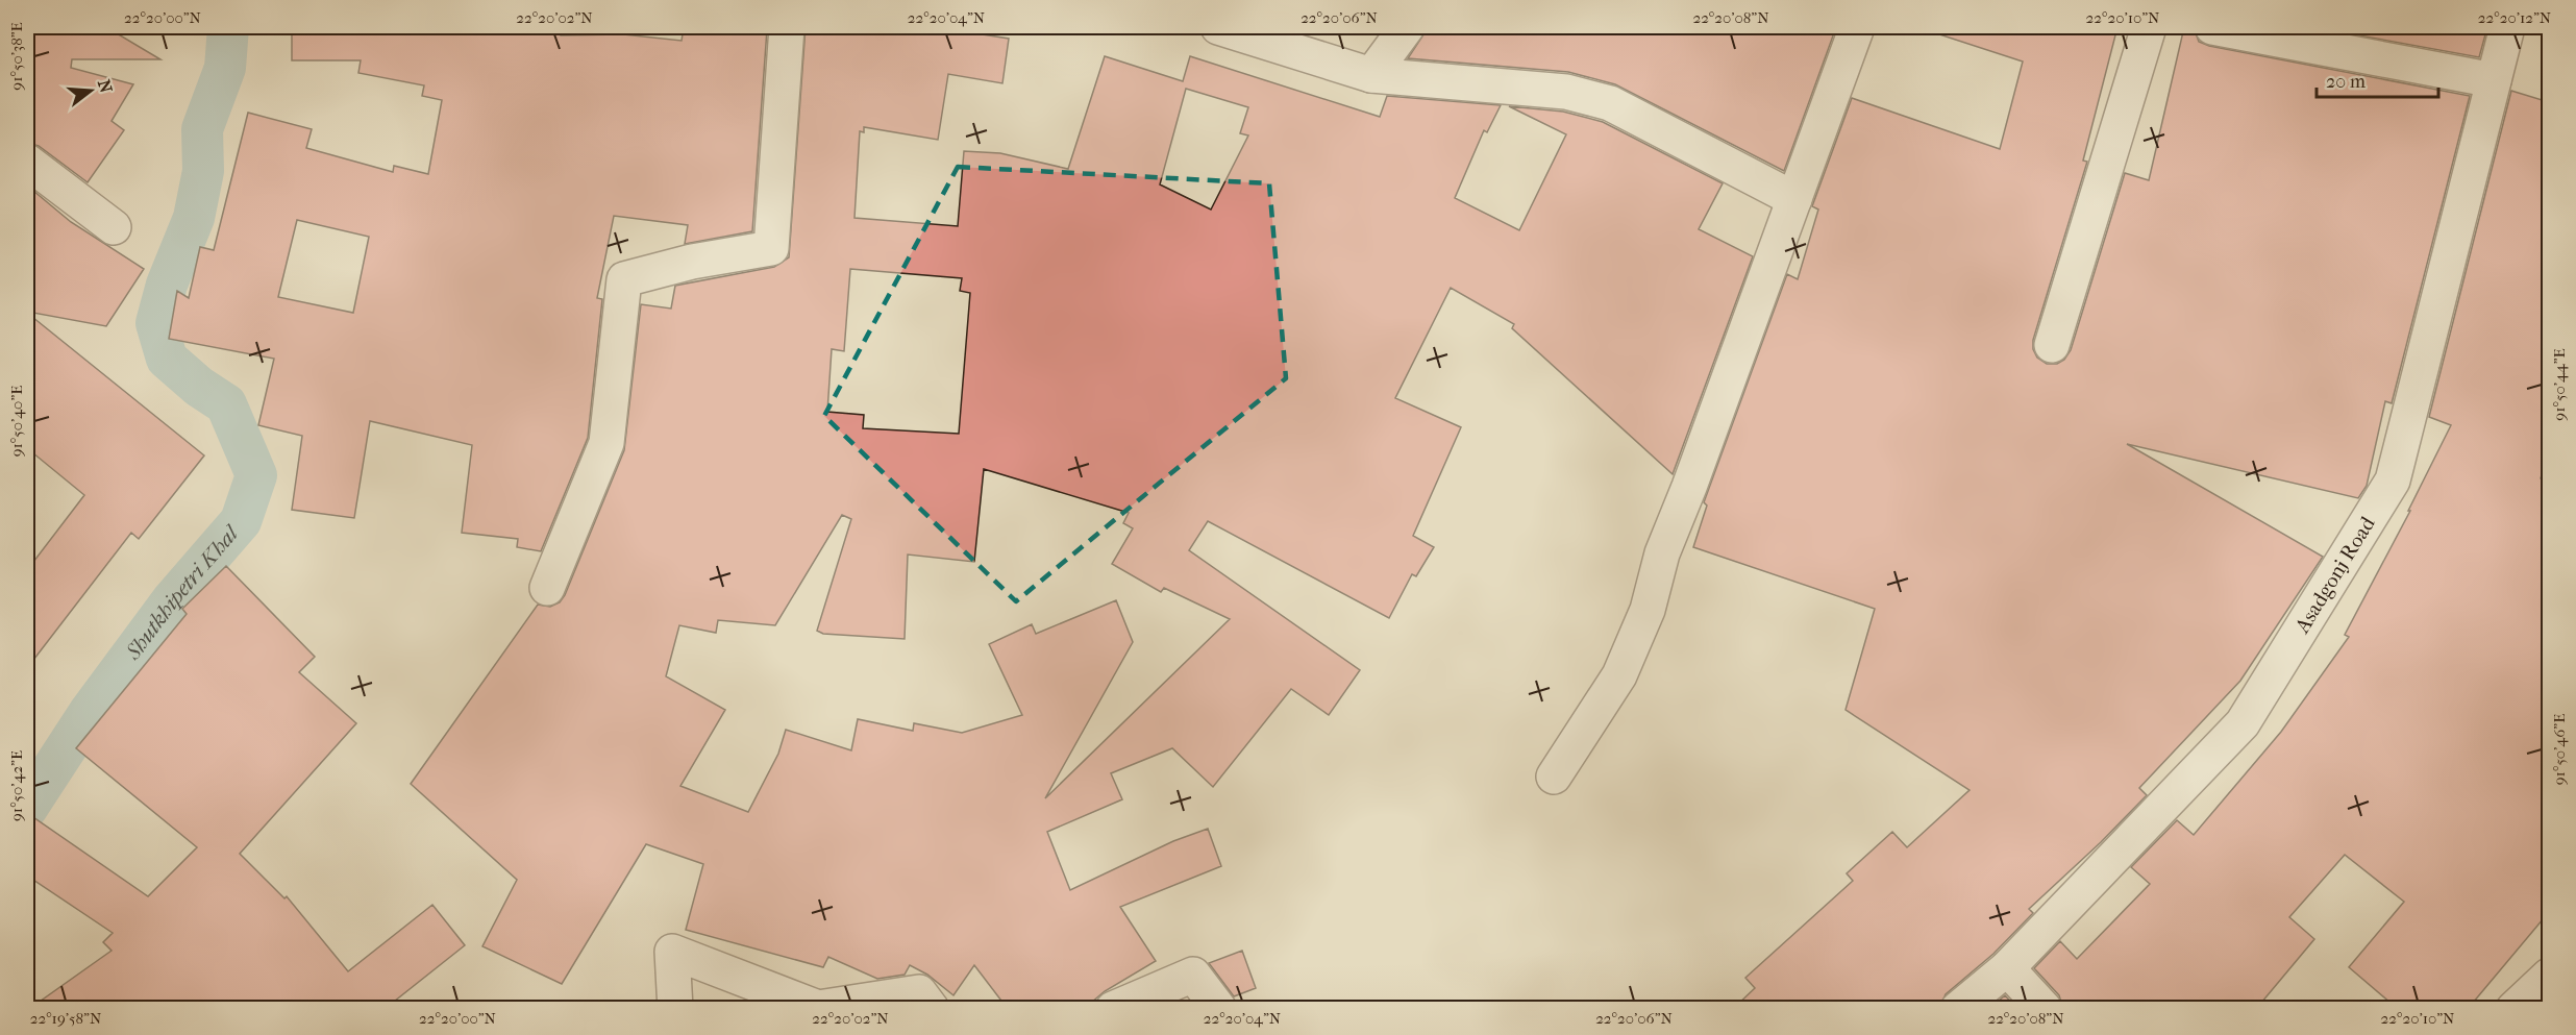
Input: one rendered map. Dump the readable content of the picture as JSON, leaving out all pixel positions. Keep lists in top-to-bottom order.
{
  "streets": {
    "street": ["Asadgonj Road"]
  },
  "water": ["Shutkhipetri Khal"],
  "scale_bar": "20 m",
  "north": "right",
  "coordinates": [
    "22°20'00\"N",
    "22°20'02\"N",
    "22°20'04\"N",
    "22°20'06\"N",
    "22°20'08\"N",
    "22°20'10\"N",
    "22°20'12\"N",
    "91°50'38\"E",
    "91°50'44\"E",
    "91°50'40\"E",
    "91°50'46\"E",
    "91°50'42\"E",
    "22°19'58\"N"
  ]
}
